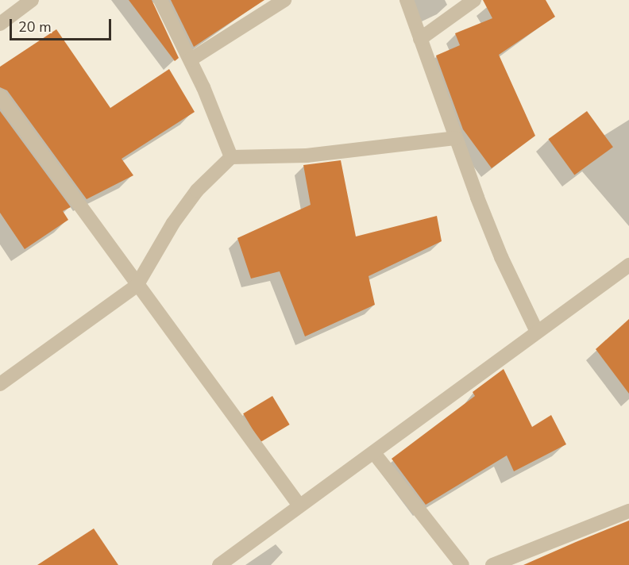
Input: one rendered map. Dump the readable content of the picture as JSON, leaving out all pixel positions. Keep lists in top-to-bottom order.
{
  "scale_bar": "20 m"
}
